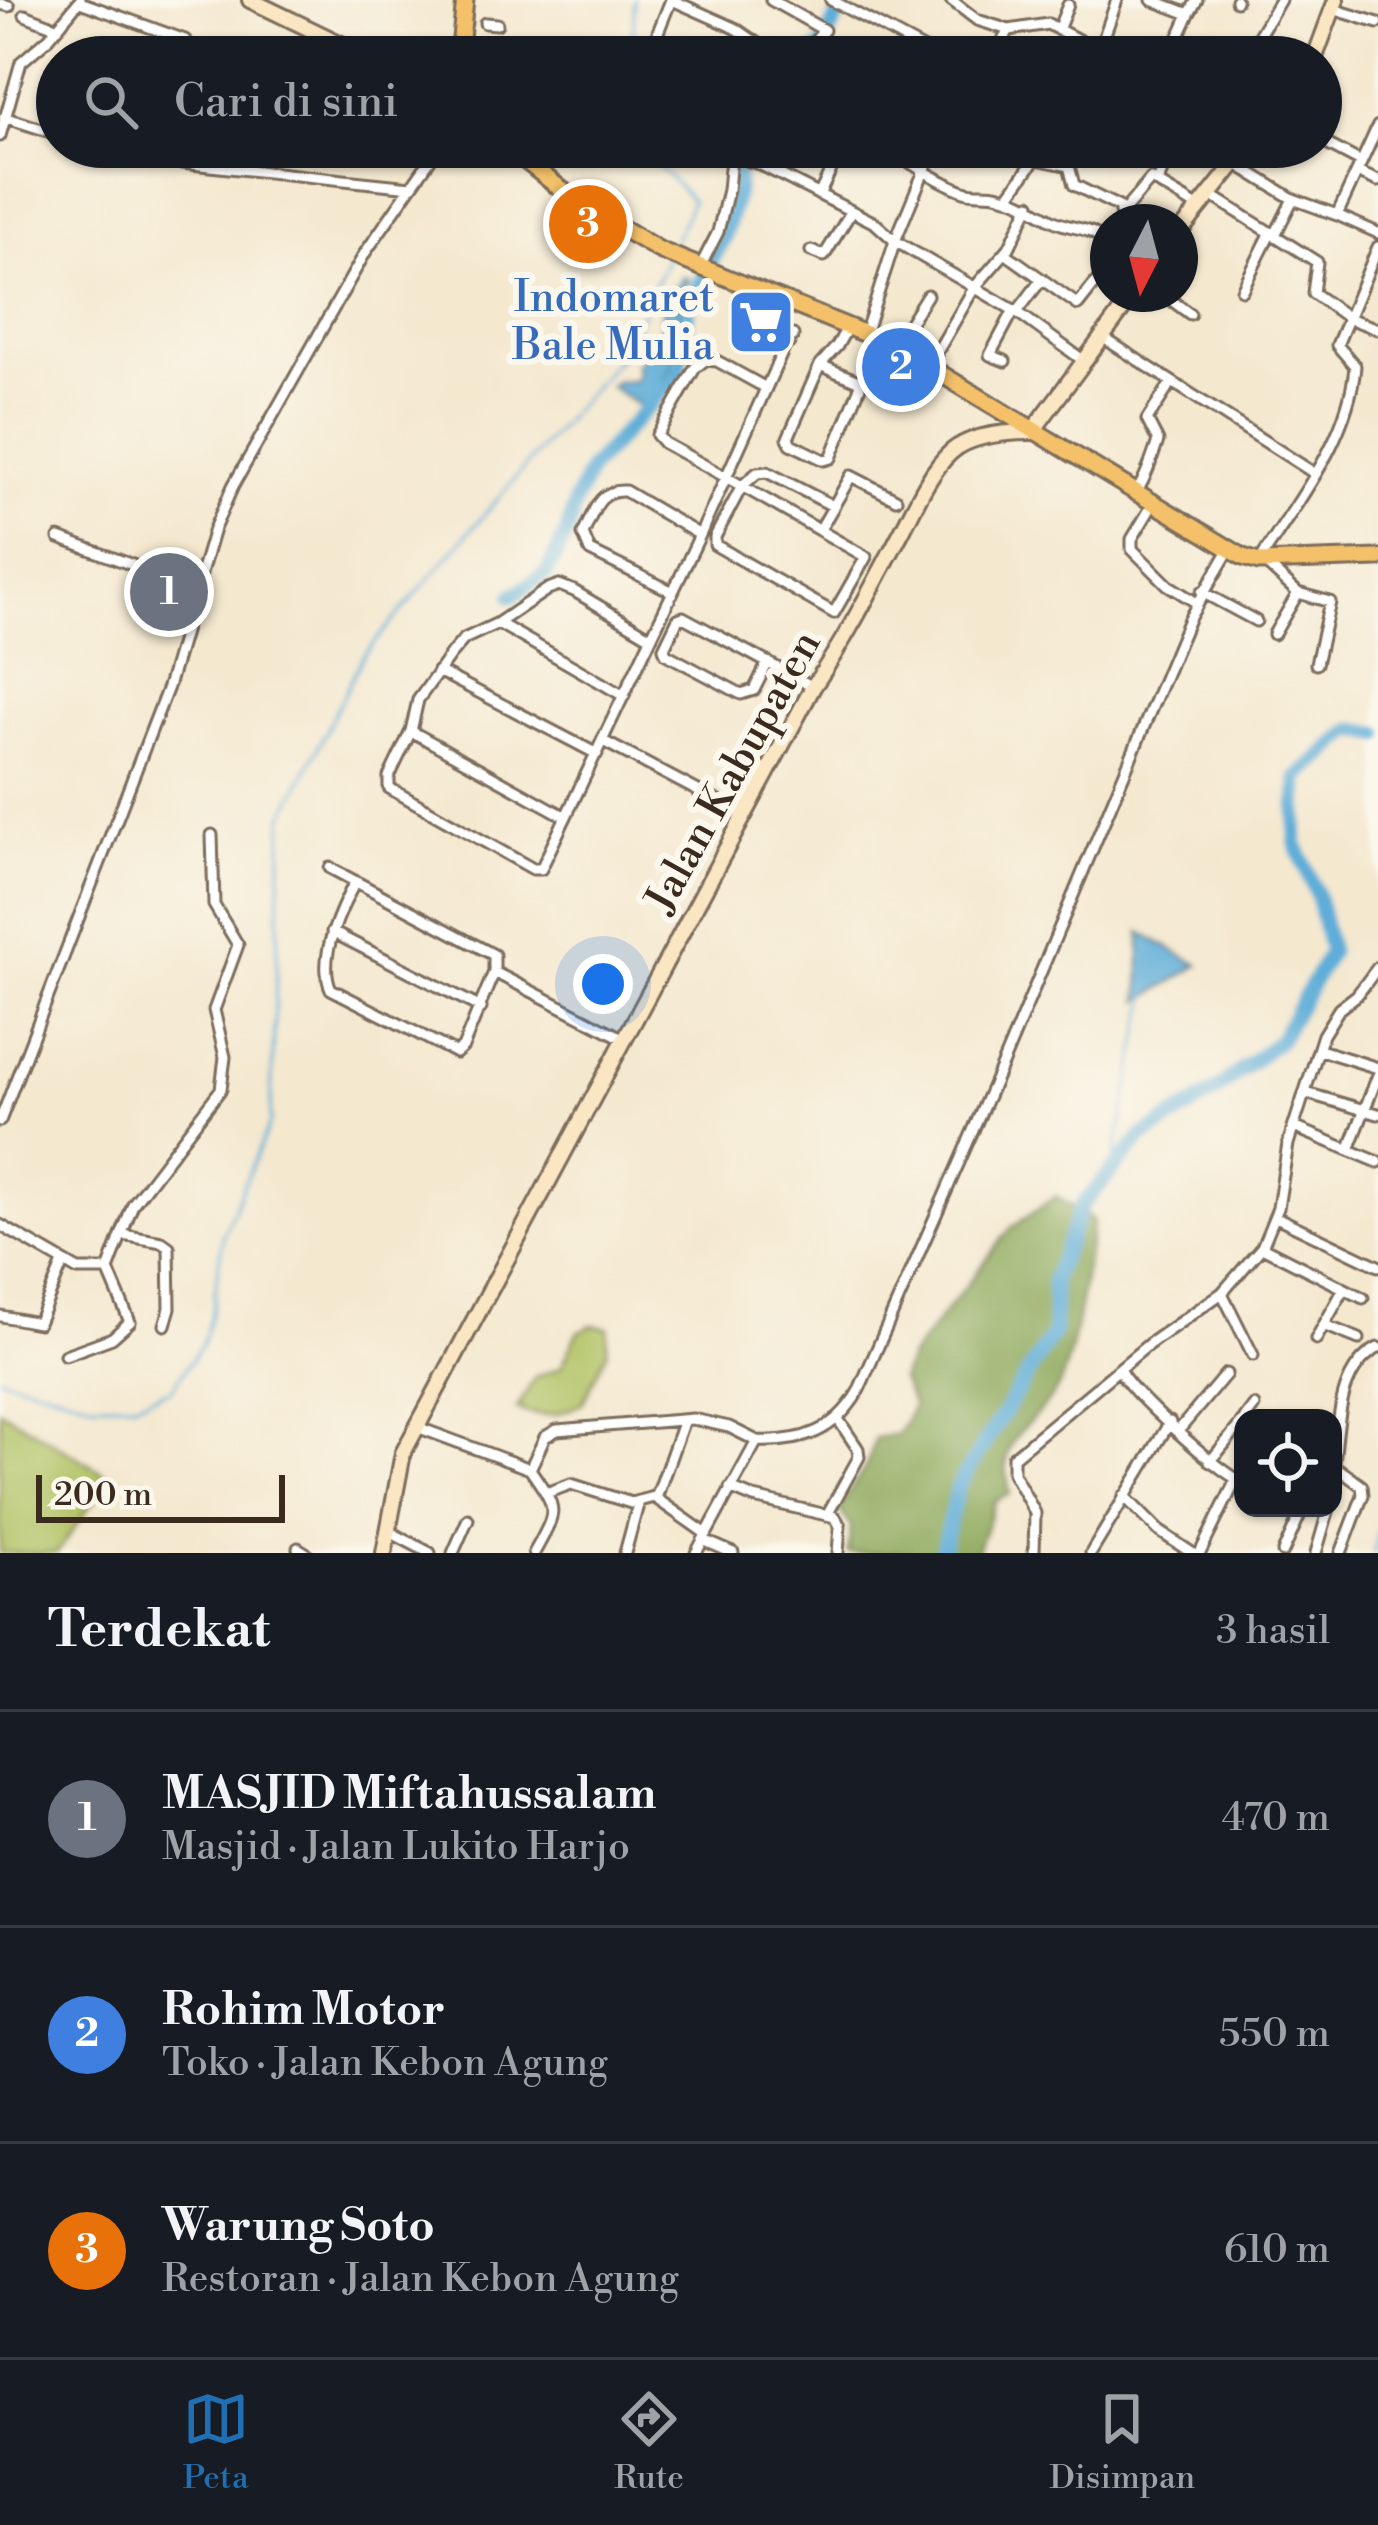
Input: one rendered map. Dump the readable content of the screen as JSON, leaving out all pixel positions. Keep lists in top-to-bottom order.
{
  "streets": {
    "main road": ["Jalan Kabupaten"]
  },
  "places": {
    "supermarket": ["Indomaret Bale Mulia"]
  },
  "scale_bar": "200 m",
  "north": "bottom",
  "page": {
    "search": "Cari di sini",
    "pins": ["3", "2", "1"],
    "scale": "200 m",
    "heading": ["Terdekat", "3 hasil"],
    "list": [
      {
        "mark": "1",
        "name": "MASJID Miftahussalam",
        "note": "Masjid · Jalan Lukito Harjo",
        "value": "470 m"
      },
      {
        "mark": "2",
        "name": "Rohim Motor",
        "note": "Toko · Jalan Kebon Agung",
        "value": "550 m"
      },
      {
        "mark": "3",
        "name": "Warung Soto",
        "note": "Restoran · Jalan Kebon Agung",
        "value": "610 m"
      }
    ],
    "nav": ["Peta", "Rute", "Disimpan"]
  }
}
